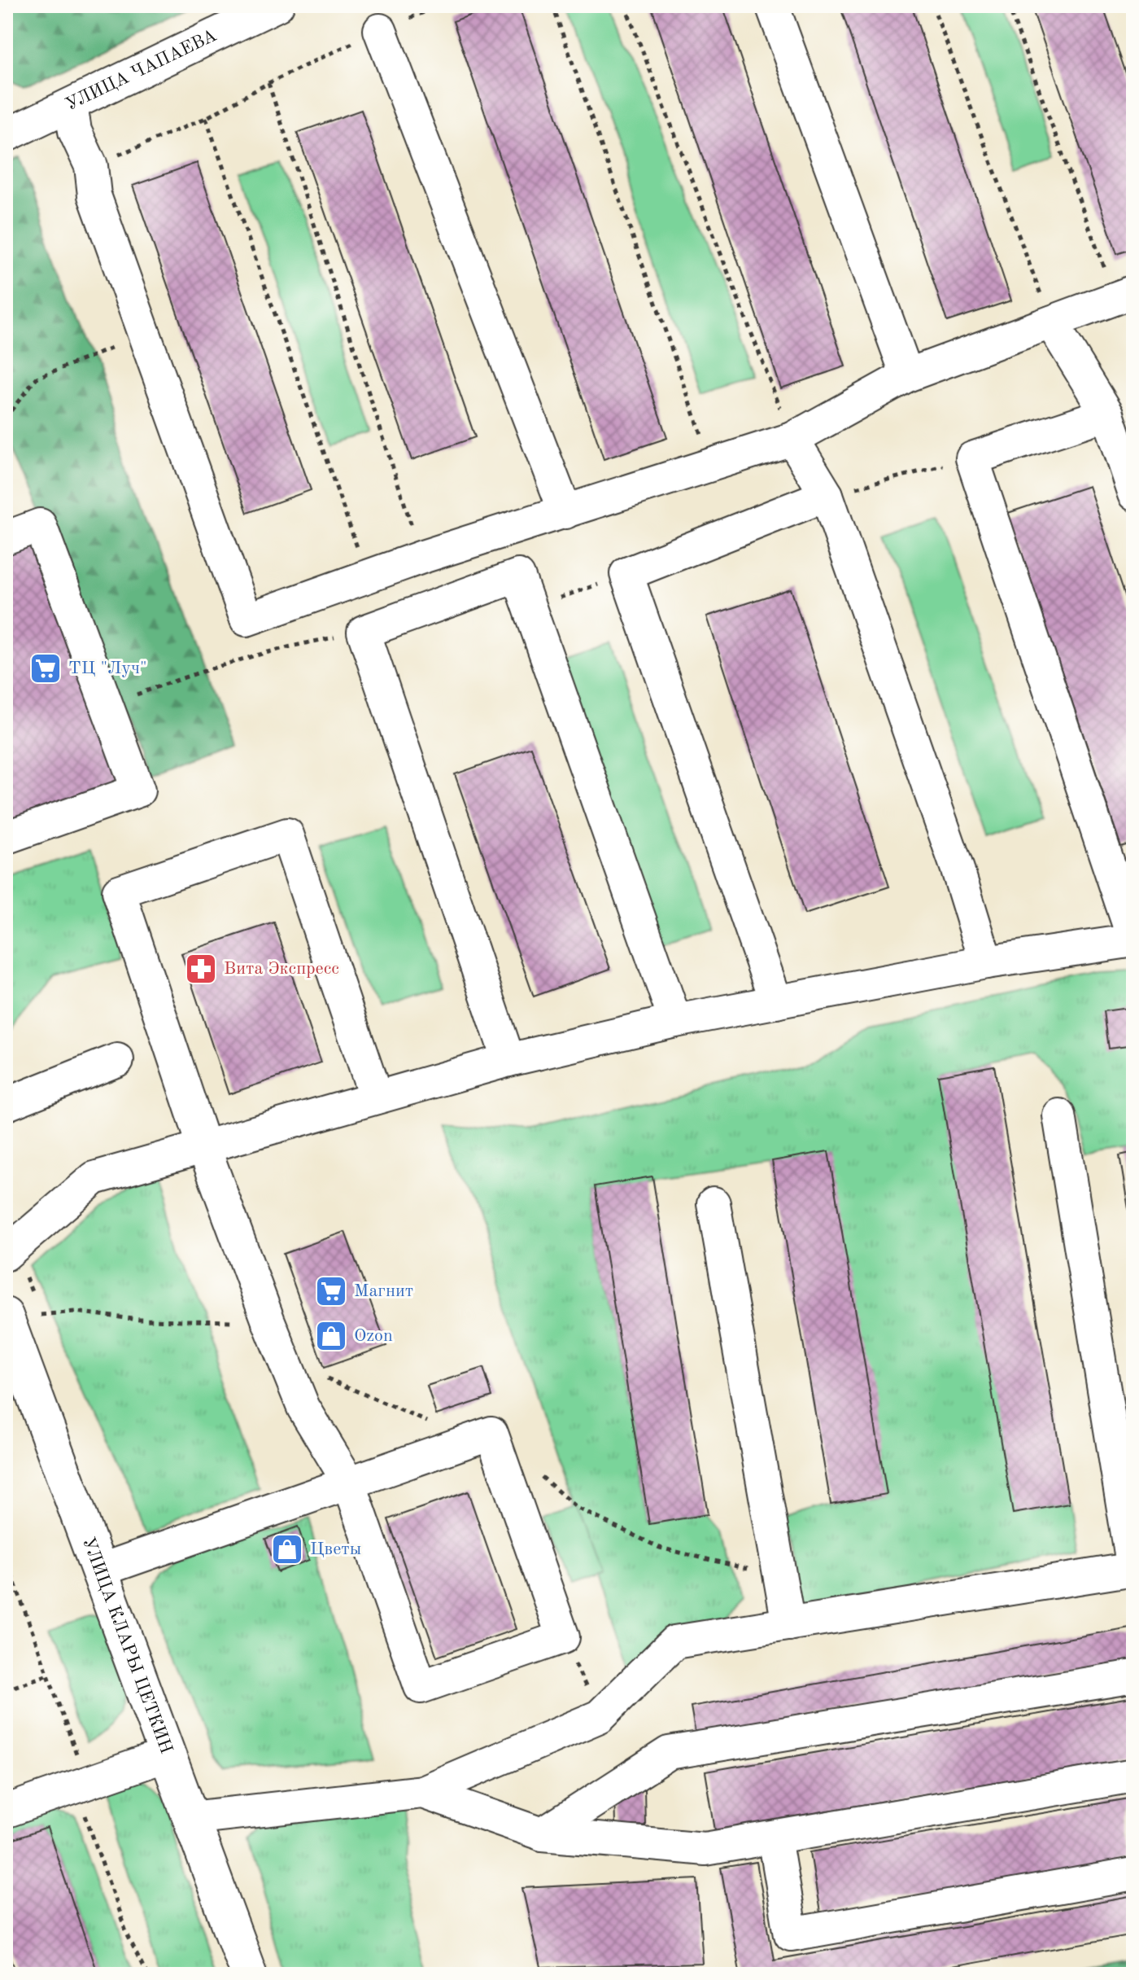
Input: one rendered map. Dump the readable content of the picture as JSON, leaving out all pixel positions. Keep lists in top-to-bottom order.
{
  "streets": {
    "main road": ["УЛИЦА КЛАРЫ ЦЕТКИН"],
    "street": ["УЛИЦА ЧАПАЕВА"]
  },
  "places": {
    "supermarket": ["ТЦ \"Луч\"", "Магнит"],
    "pharmacy": ["Вита Экспресс"],
    "shop": ["Ozon", "Цветы"]
  }
}
